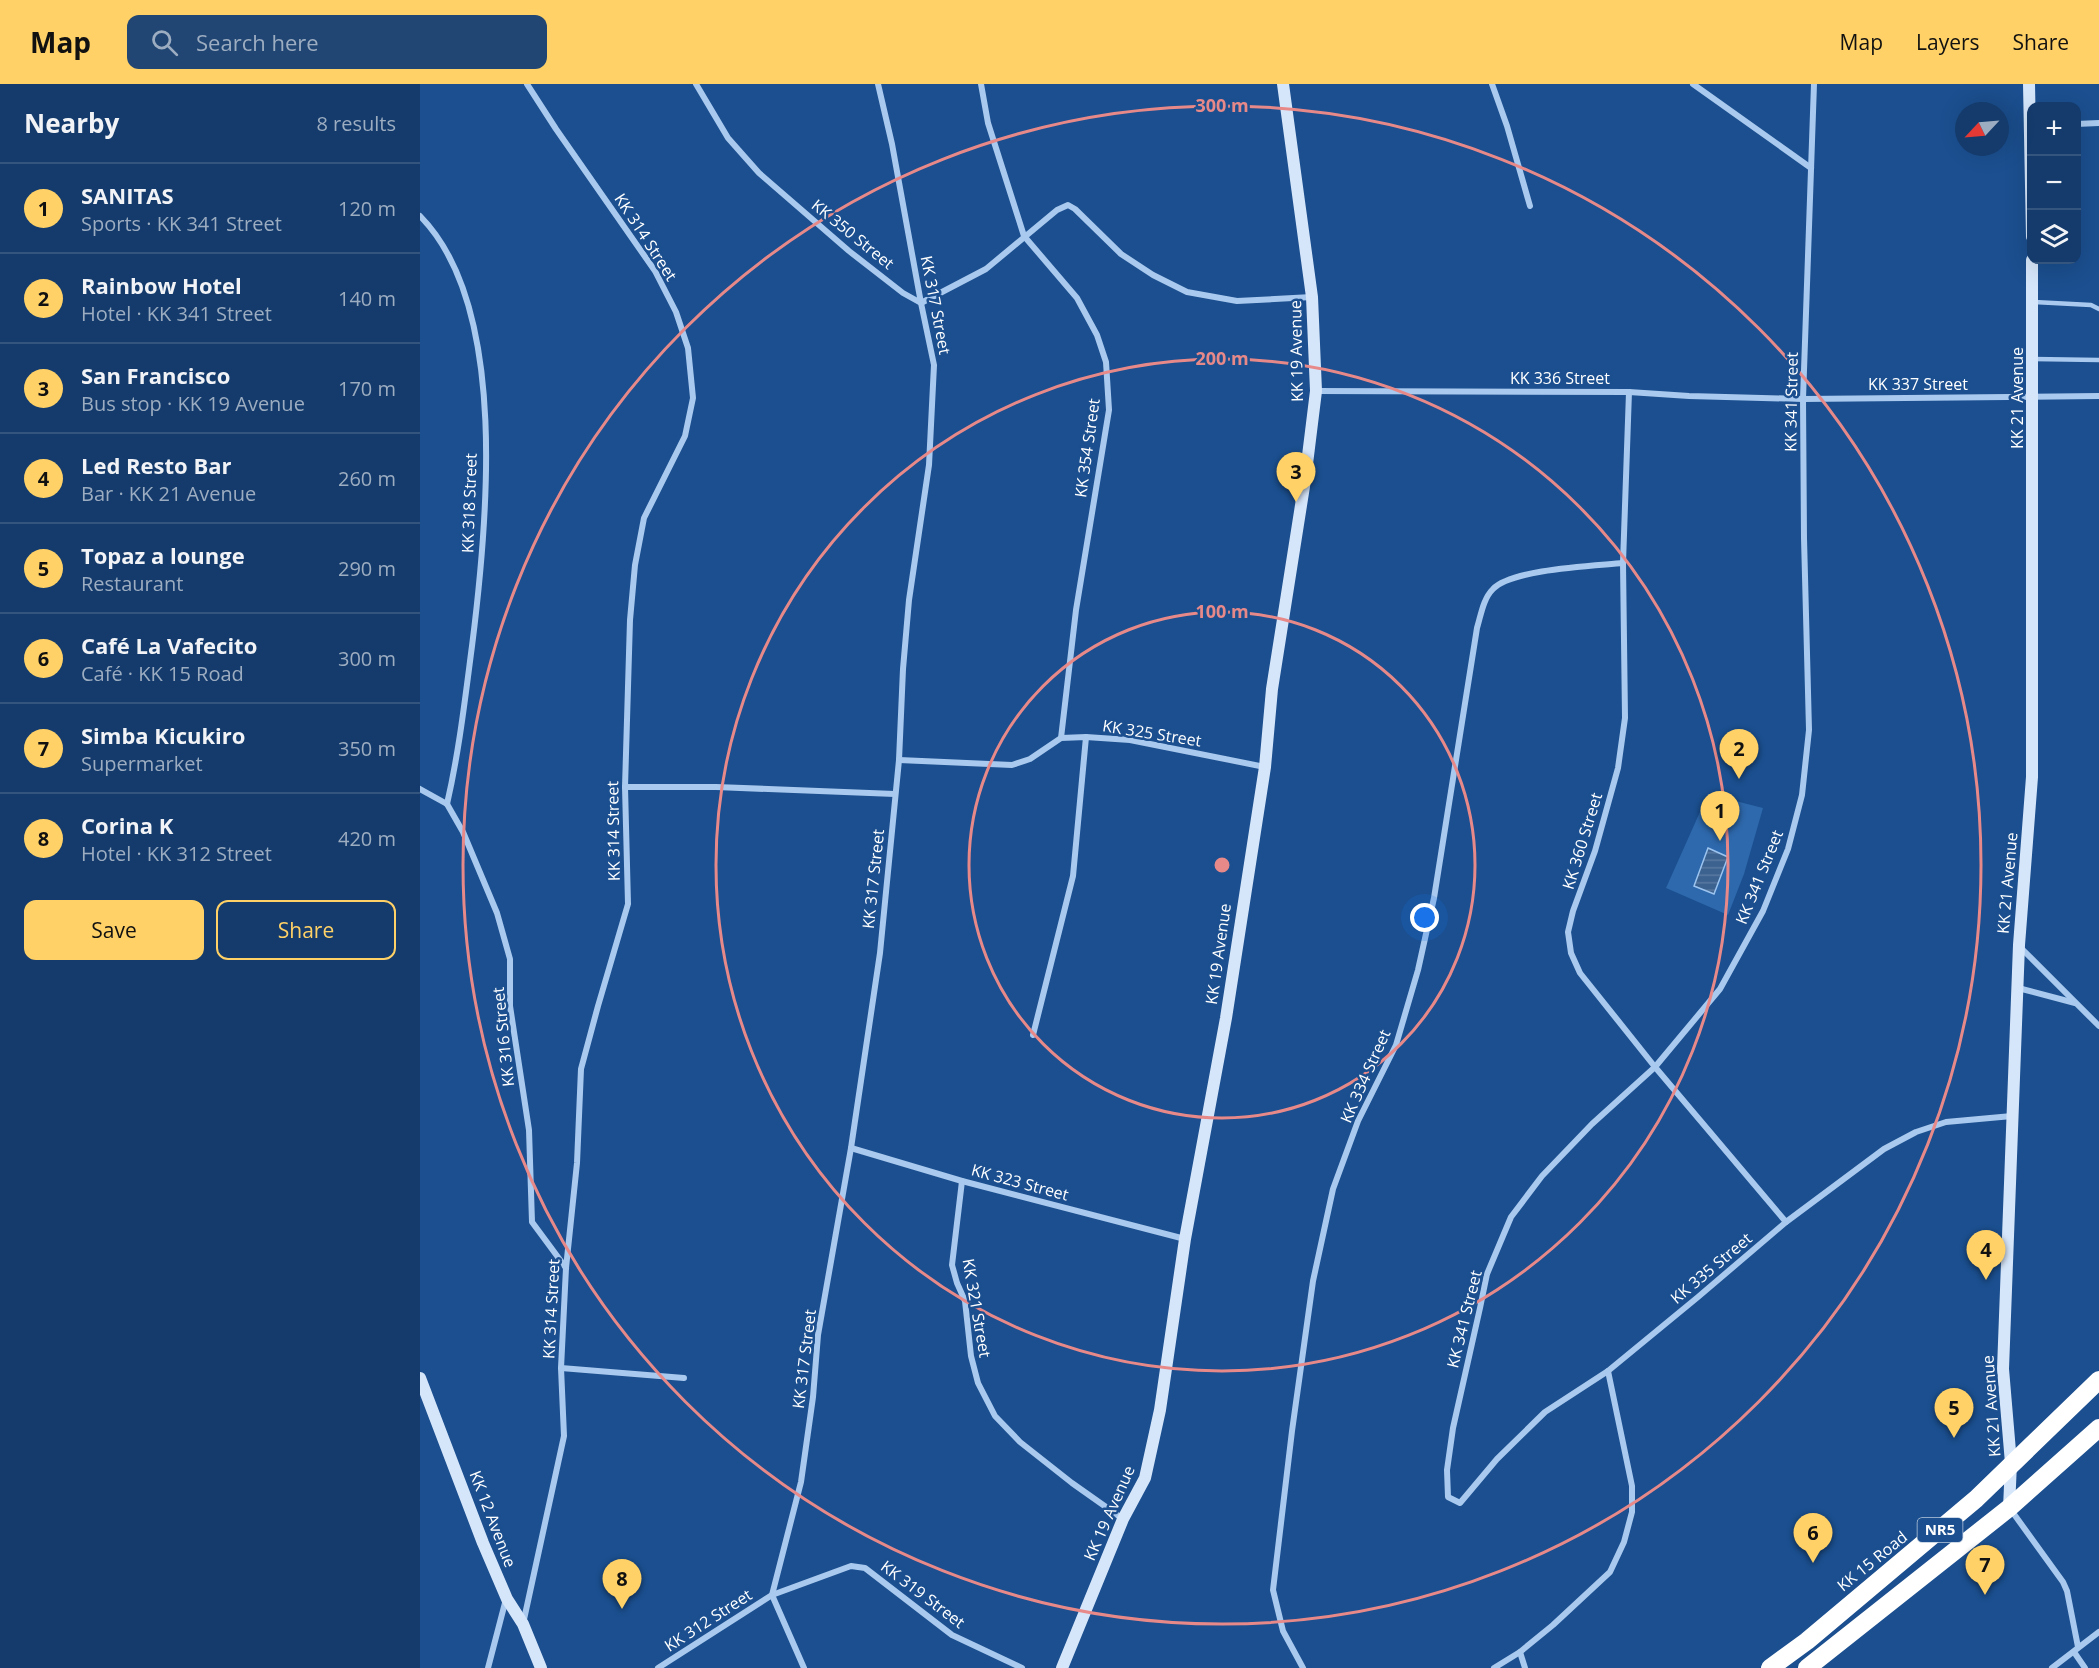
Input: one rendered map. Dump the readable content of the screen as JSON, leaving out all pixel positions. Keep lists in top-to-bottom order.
{
  "streets": {
    "highway": ["NR5", "KK 15 Road"],
    "main road": ["KK 19 Avenue", "KK 21 Avenue", "KK 12 Avenue"],
    "street": [
      "KK 350 Street",
      "KK 314 Street",
      "KK 317 Street",
      "KK 336 Street",
      "KK 337 Street",
      "KK 341 Street",
      "KK 354 Street",
      "KK 318 Street",
      "KK 325 Street",
      "KK 360 Street",
      "KK 316 Street",
      "KK 334 Street",
      "KK 323 Street",
      "KK 335 Street",
      "KK 321 Street",
      "KK 319 Street",
      "KK 312 Street"
    ]
  },
  "crossings": [
    ["KK 350 Street", "KK 317 Street"],
    ["KK 314 Street", "KK 316 Street"],
    ["KK 314 Street", "KK 12 Avenue"],
    ["KK 317 Street", "KK 325 Street"],
    ["KK 317 Street", "KK 323 Street"],
    ["KK 317 Street", "KK 319 Street"],
    ["KK 317 Street", "KK 312 Street"],
    ["KK 19 Avenue", "KK 336 Street"],
    ["KK 19 Avenue", "KK 325 Street"],
    ["KK 19 Avenue", "KK 323 Street"],
    ["KK 19 Avenue", "KK 321 Street"],
    ["KK 336 Street", "KK 337 Street"],
    ["KK 336 Street", "KK 341 Street"],
    ["KK 336 Street", "KK 360 Street"],
    ["KK 337 Street", "KK 21 Avenue"],
    ["KK 337 Street", "KK 341 Street"],
    ["KK 21 Avenue", "KK 335 Street"],
    ["KK 21 Avenue", "NR5"],
    ["KK 21 Avenue", "KK 15 Road"],
    ["KK 341 Street", "KK 360 Street"],
    ["KK 341 Street", "KK 335 Street"],
    ["KK 354 Street", "KK 325 Street"],
    ["KK 318 Street", "KK 316 Street"],
    ["KK 360 Street", "KK 334 Street"],
    ["KK 360 Street", "KK 335 Street"],
    ["KK 323 Street", "KK 321 Street"],
    ["KK 319 Street", "KK 312 Street"]
  ],
  "north": "bottom left",
  "page": {
    "header": "Map",
    "search": "Search here",
    "nav": ["Map", "Layers", "Share"],
    "heading": ["Nearby", "8 results"],
    "map_buttons": ["+", "−"],
    "list": [
      {
        "mark": "1",
        "name": "SANITAS",
        "note": "Sports · KK 341 Street",
        "value": "120 m"
      },
      {
        "mark": "2",
        "name": "Rainbow Hotel",
        "note": "Hotel · KK 341 Street",
        "value": "140 m"
      },
      {
        "mark": "3",
        "name": "San Francisco",
        "note": "Bus stop · KK 19 Avenue",
        "value": "170 m"
      },
      {
        "mark": "4",
        "name": "Led Resto Bar",
        "note": "Bar · KK 21 Avenue",
        "value": "260 m"
      },
      {
        "mark": "5",
        "name": "Topaz a lounge",
        "note": "Restaurant",
        "value": "290 m"
      },
      {
        "mark": "6",
        "name": "Café La Vafecito",
        "note": "Café · KK 15 Road",
        "value": "300 m"
      },
      {
        "mark": "7",
        "name": "Simba Kicukiro",
        "note": "Supermarket",
        "value": "350 m"
      },
      {
        "mark": "8",
        "name": "Corina K",
        "note": "Hotel · KK 312 Street",
        "value": "420 m"
      }
    ],
    "pins": [
      "3",
      "2",
      "1",
      "4",
      "5",
      "6",
      "7",
      "8"
    ],
    "buttons": ["Save", "Share"]
  },
  "rings": ["300 m", "200 m", "100 m"]
}
